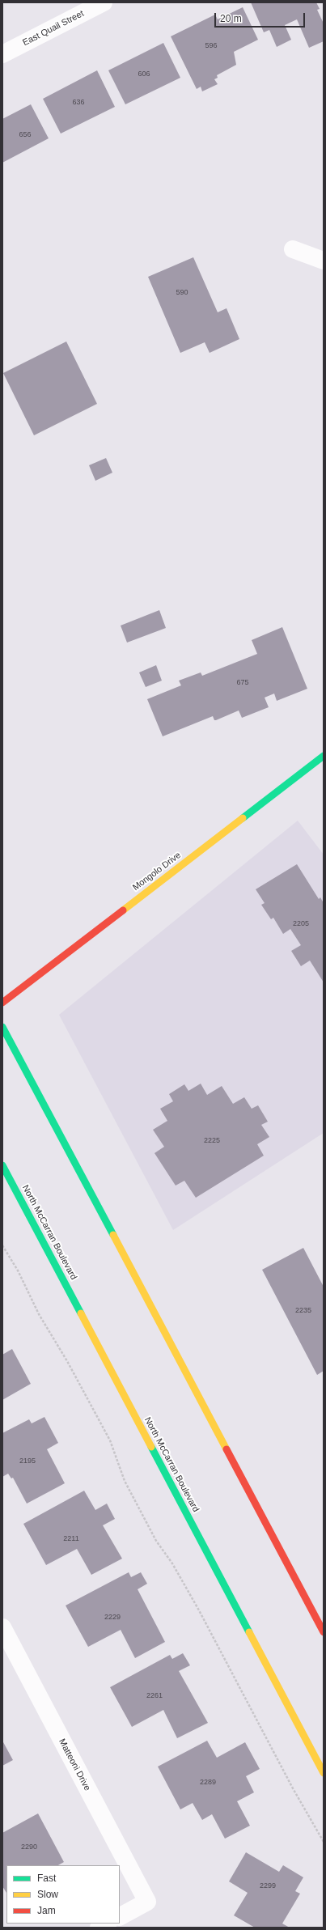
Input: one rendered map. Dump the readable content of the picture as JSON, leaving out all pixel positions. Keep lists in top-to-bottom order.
{
  "streets": {
    "main road": ["Mongolo Drive", "North McCarran Boulevard"],
    "street": ["East Quail Street", "Matteoni Drive"]
  },
  "house_numbers": [
    "596",
    "606",
    "636",
    "656",
    "590",
    "675",
    "2205",
    "2225",
    "2235",
    "2195",
    "2211",
    "2229",
    "2261",
    "2289",
    "2290",
    "2299"
  ],
  "legend": ["Fast", "Slow", "Jam"],
  "scale_bar": "20 m"
}
